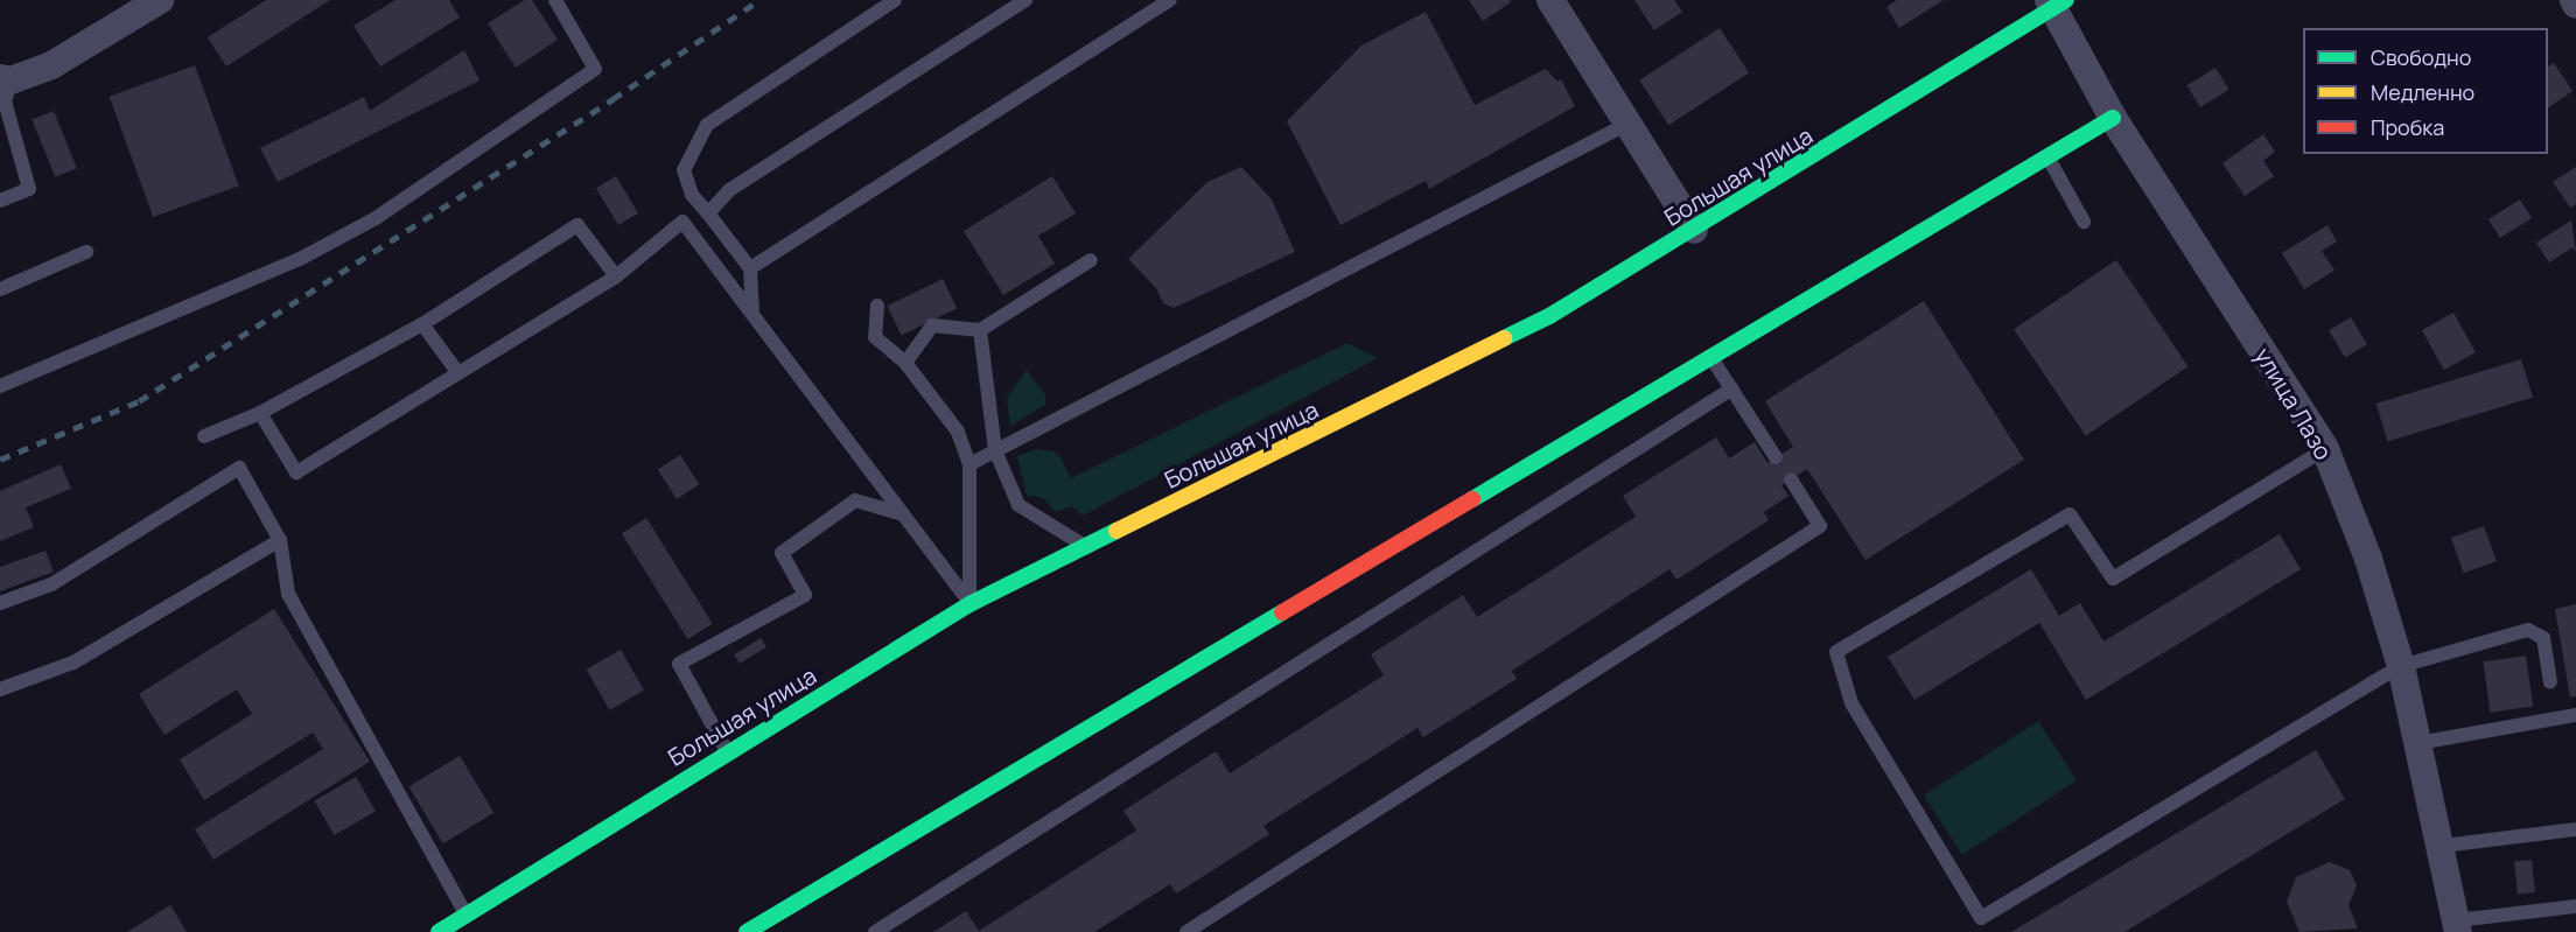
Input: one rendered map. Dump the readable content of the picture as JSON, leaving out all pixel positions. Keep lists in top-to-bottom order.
{
  "streets": {
    "main road": ["Большая улица"],
    "street": ["улица Лазо"]
  },
  "crossings": [
    ["Большая улица", "улица Лазо"]
  ],
  "legend": ["Свободно", "Медленно", "Пробка"]
}
